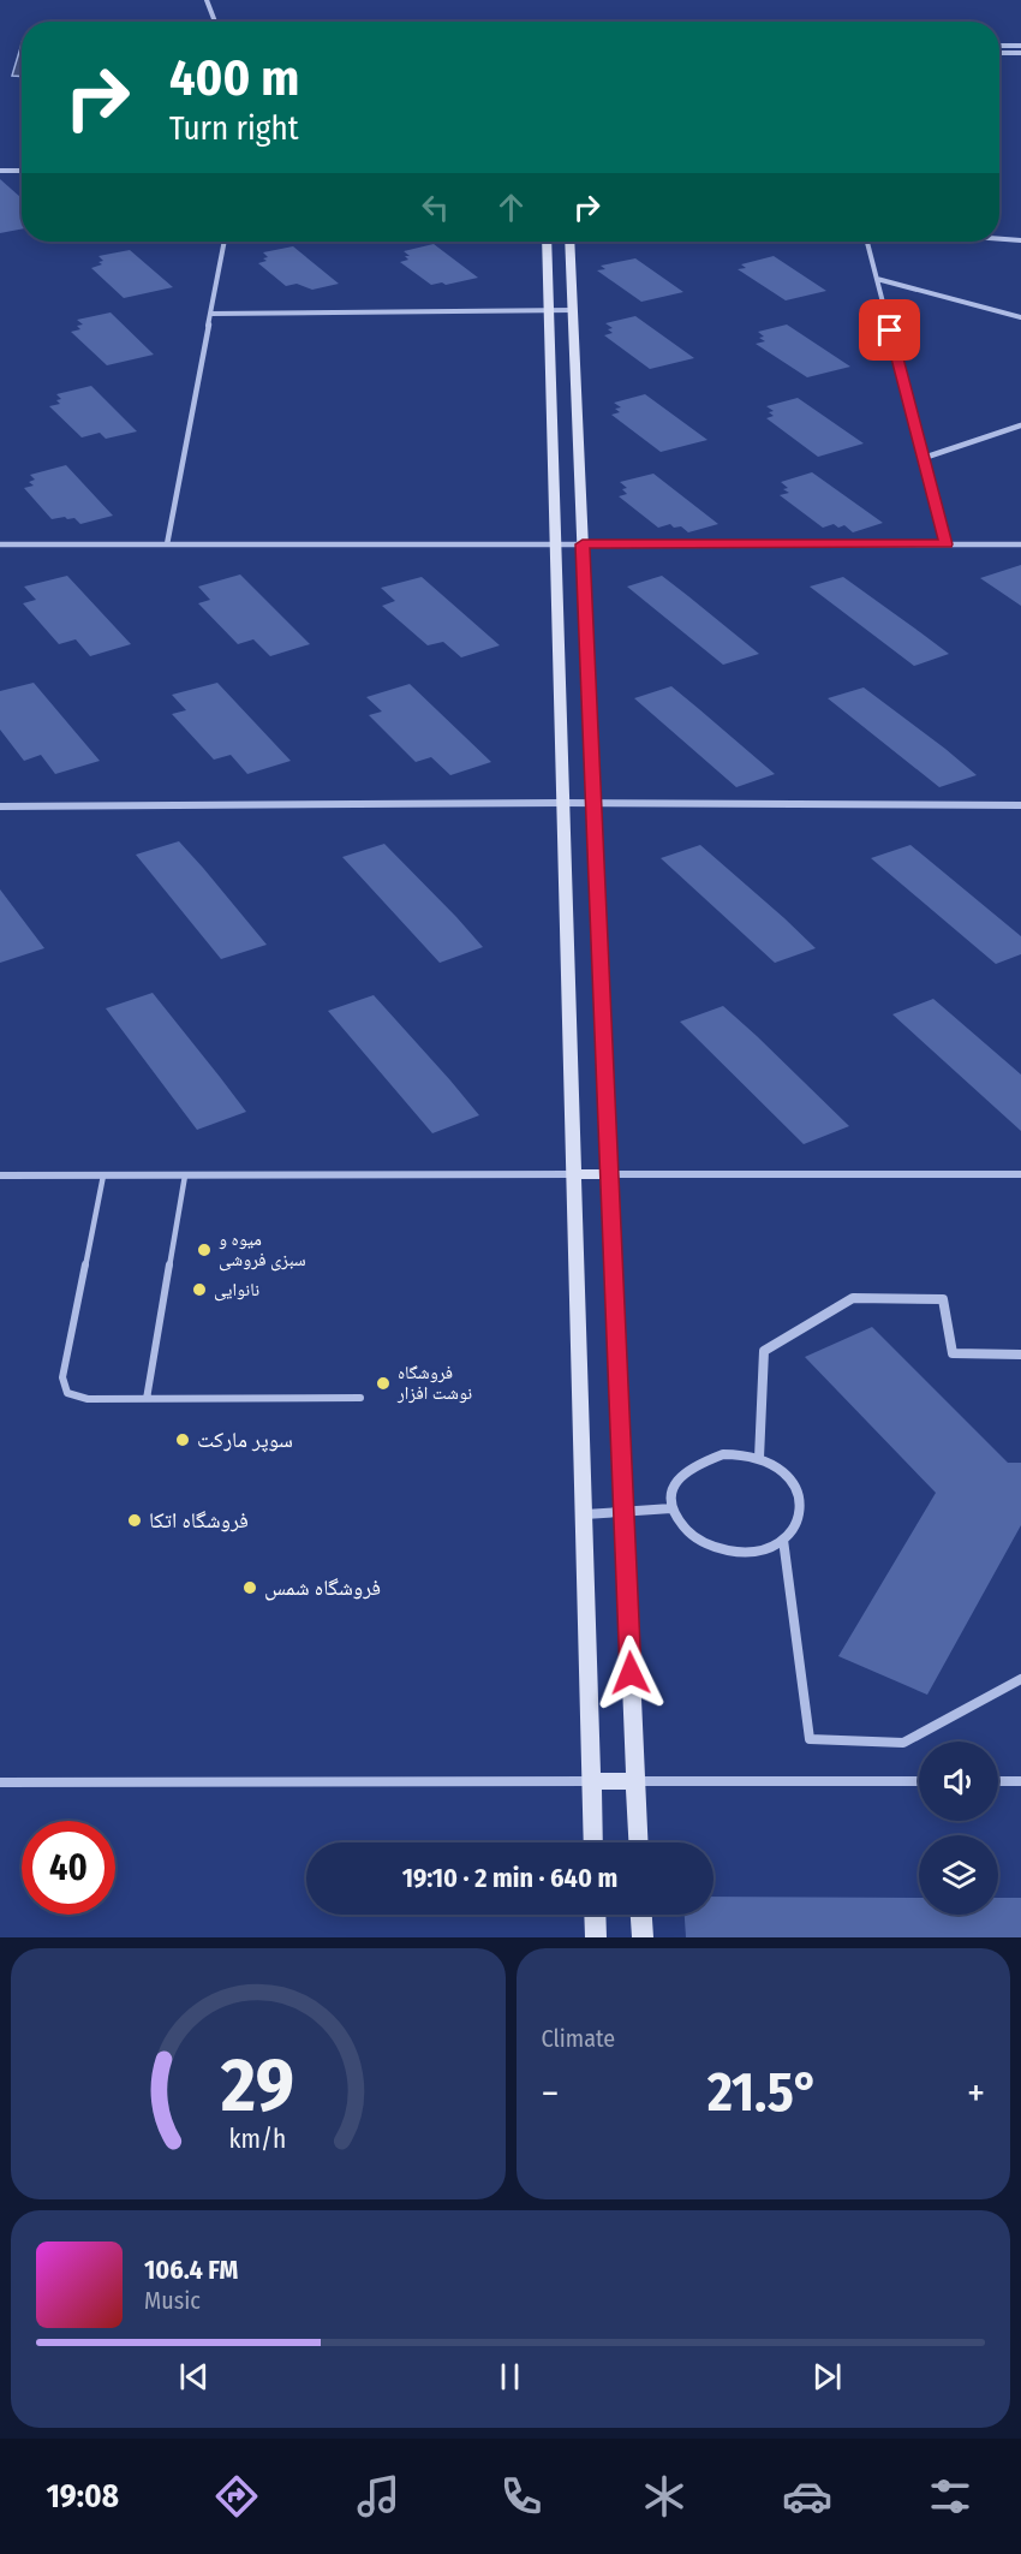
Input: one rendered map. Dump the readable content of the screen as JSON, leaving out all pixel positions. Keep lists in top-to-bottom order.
{
  "places": [
    "میوه و سبزی فروشی",
    "نانوایی",
    "فروشگاه نوشت افزار",
    "سوپر مارکت",
    "فروشگاه اتکا",
    "فروشگاه شمس"
  ],
  "page": {
    "turn": ["400 m", "Turn right"],
    "limit": "40",
    "trip": "19:10 · 2 min · 640 m",
    "tile": "Climate",
    "heat": ["−", "21.5°", "+"],
    "song": ["106.4 FM", "Music"],
    "tabs": "19:08",
    "gauge": ["29", "km/h"]
  }
}
